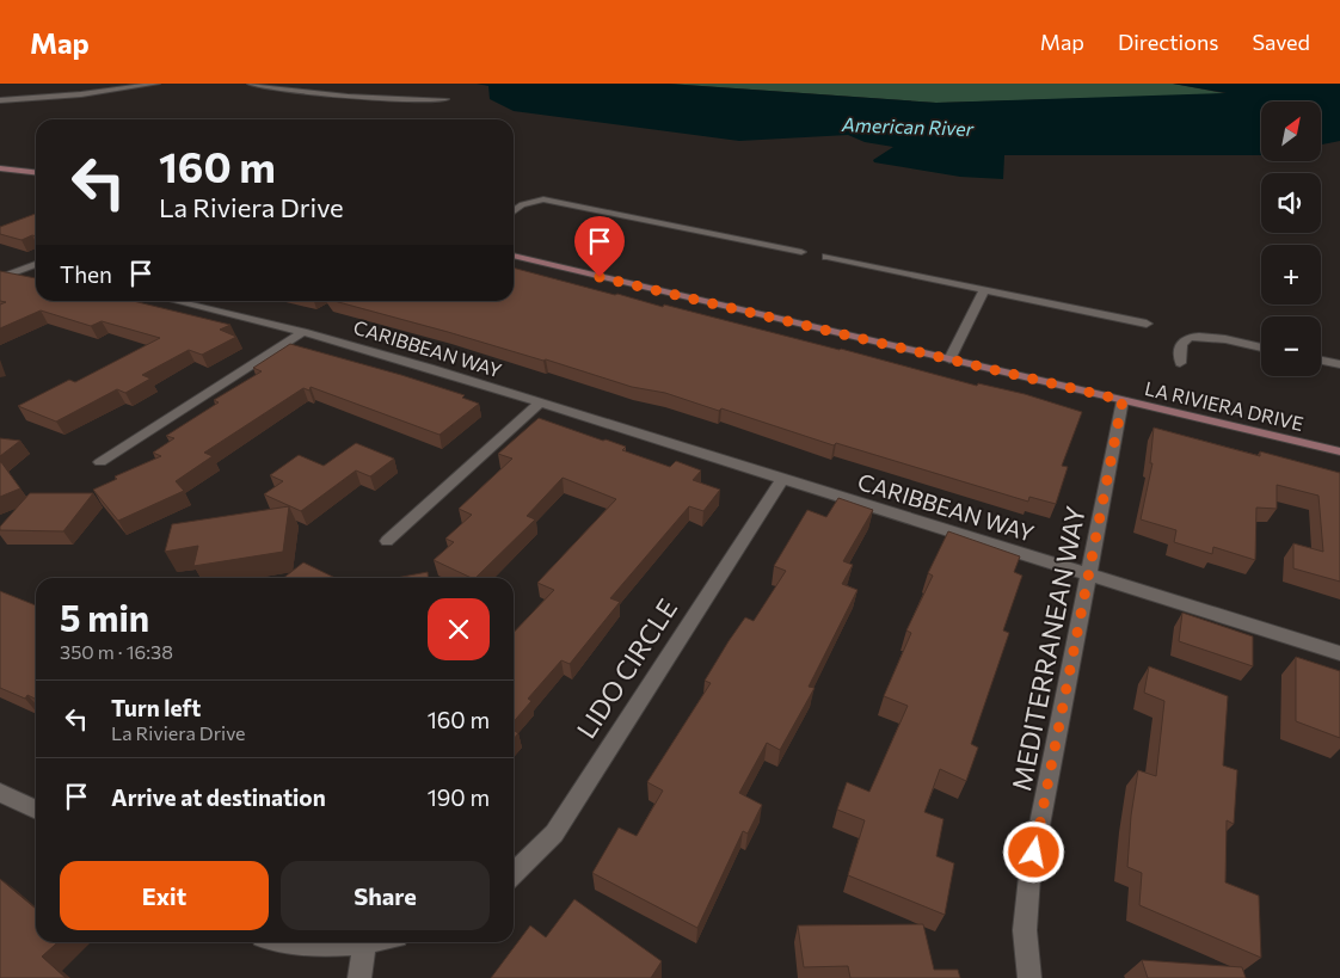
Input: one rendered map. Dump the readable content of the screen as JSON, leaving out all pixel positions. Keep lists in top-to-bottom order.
{
  "streets": {
    "street": [
      "CARIBBEAN WAY",
      "LA RIVIERA DRIVE",
      "MEDITERRANEAN WAY",
      "LIDO CIRCLE"
    ]
  },
  "crossings": [
    ["CARIBBEAN WAY", "MEDITERRANEAN WAY"],
    ["CARIBBEAN WAY", "LIDO CIRCLE"],
    ["LA RIVIERA DRIVE", "MEDITERRANEAN WAY"]
  ],
  "water": ["American River"],
  "north": "top right",
  "page": {
    "header": "Map",
    "nav": ["Map", "Directions", "Saved"],
    "map_buttons": ["+", "−"],
    "turn": ["160 m", "La Riviera Drive"],
    "then": "Then",
    "heading": ["5 min", "350 m · 16:38"],
    "list": [
      {
        "name": "Turn left",
        "note": "La Riviera Drive",
        "value": "160 m"
      },
      {
        "name": "Arrive at destination",
        "value": "190 m"
      }
    ],
    "buttons": ["Exit", "Share"]
  }
}
